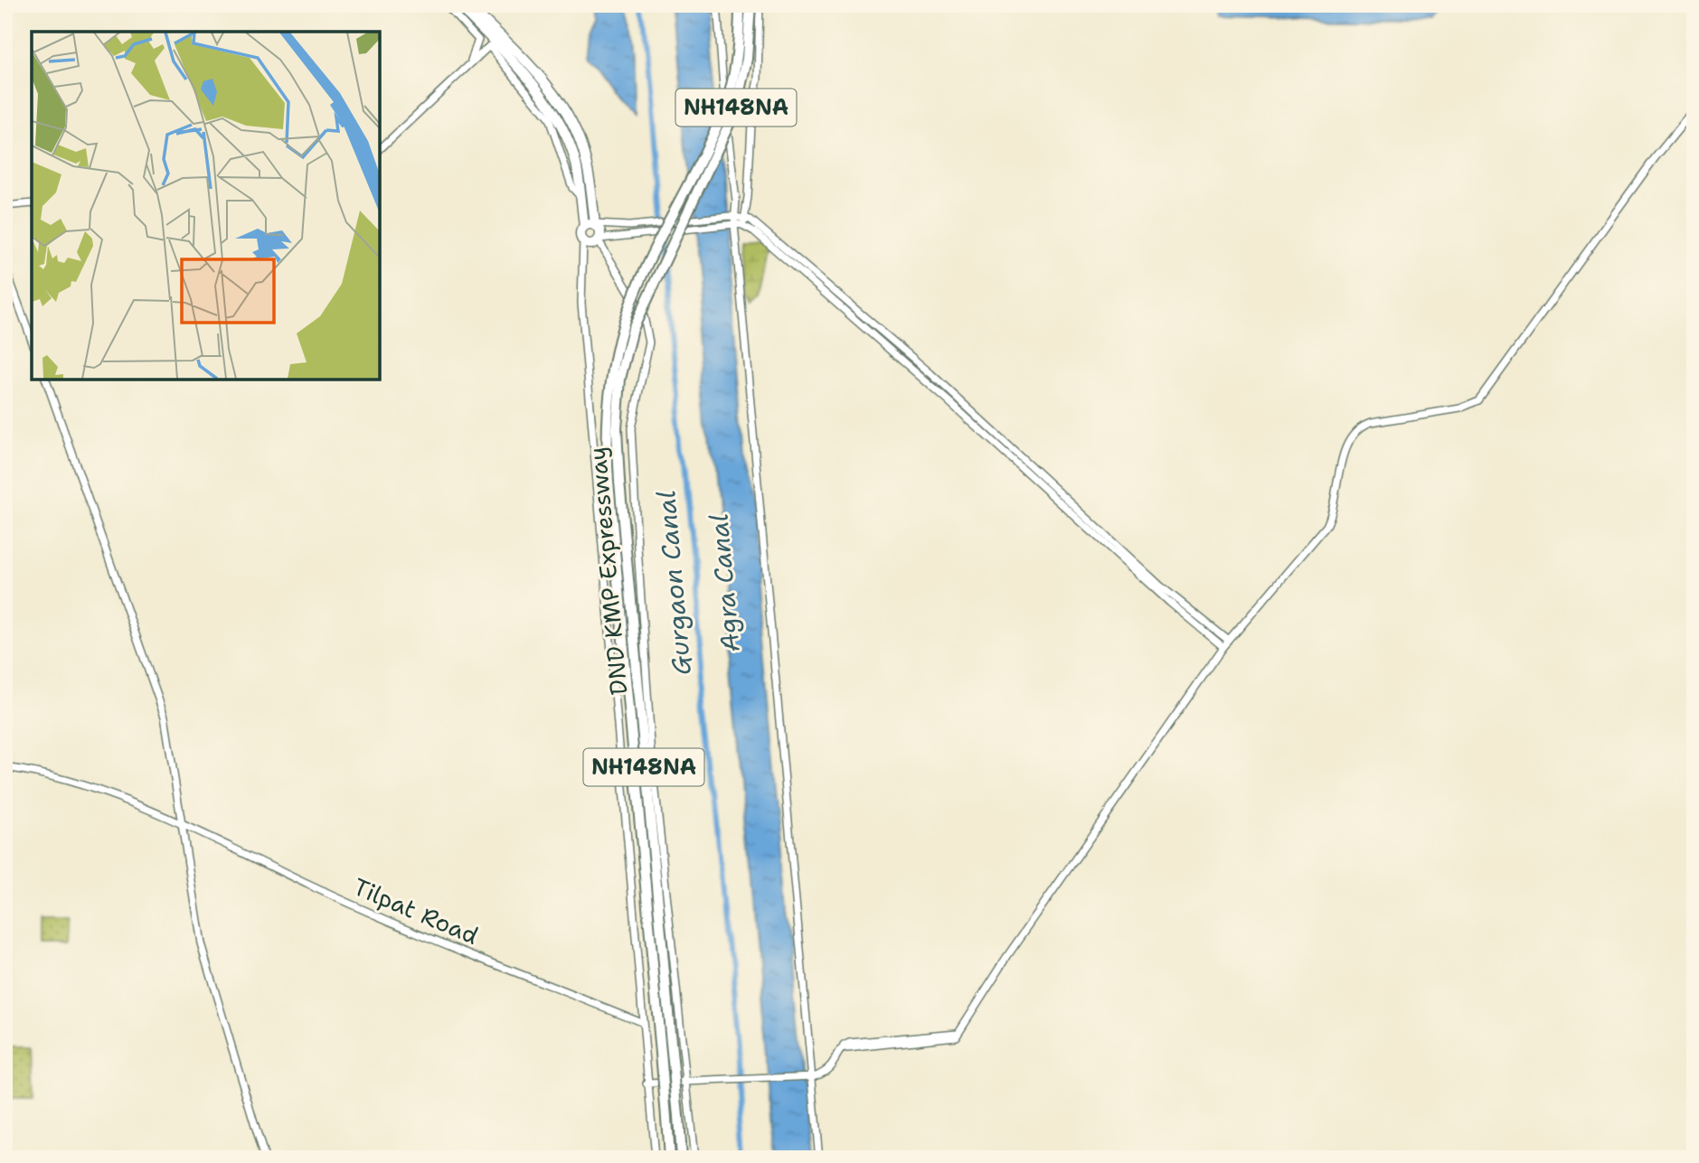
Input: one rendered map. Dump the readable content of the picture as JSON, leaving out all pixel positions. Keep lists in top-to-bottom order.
{
  "streets": {
    "highway": ["NH148NA", "DND KMP Expressway"],
    "street": ["Tilpat Road"]
  },
  "water": ["Gurgaon Canal", "Agra Canal"]
}
